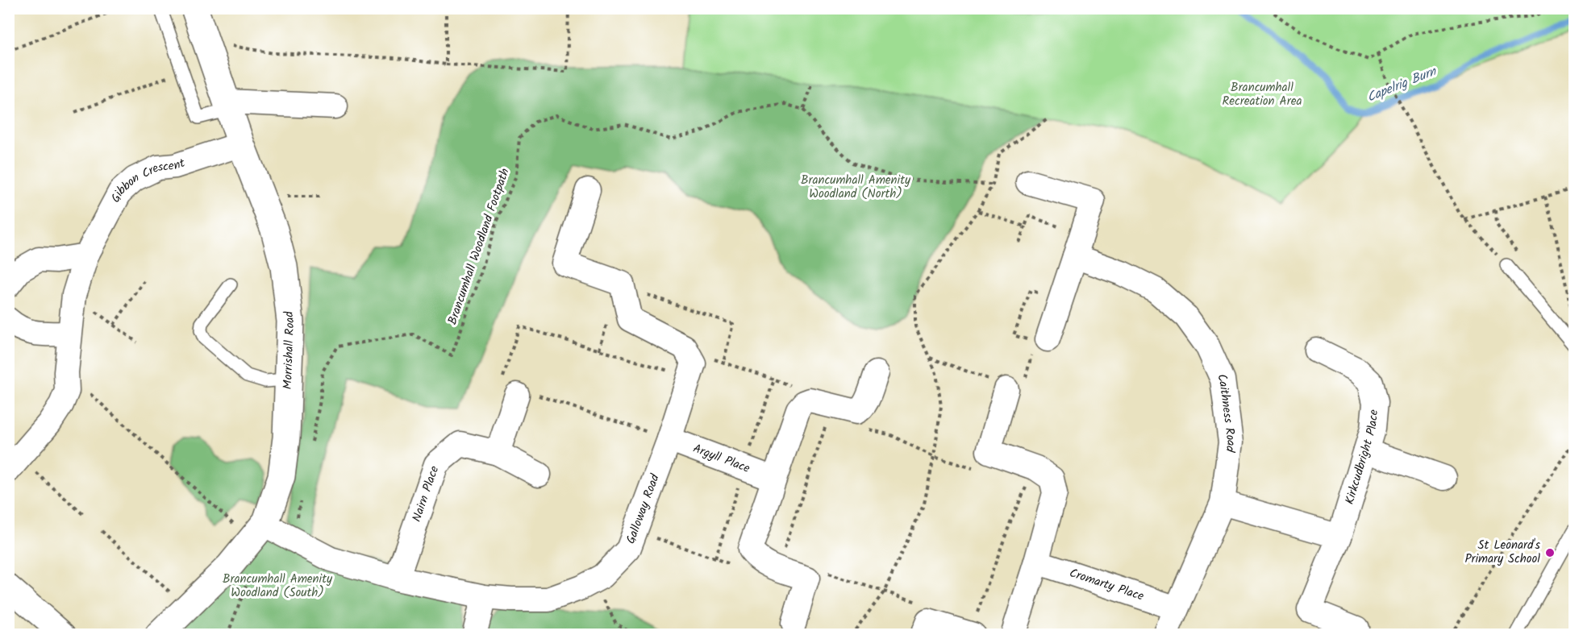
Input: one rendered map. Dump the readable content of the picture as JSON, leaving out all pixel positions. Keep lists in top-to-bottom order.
{
  "streets": {
    "street": [
      "Gibbon Crescent",
      "Morrishall Road",
      "Caithness Road",
      "Kirkcudbright Place",
      "Argyll Place",
      "Nairn Place",
      "Galloway Road",
      "Cromarty Place"
    ],
    "path": ["Brancumhall Woodland Footpath"]
  },
  "crossings": [
    ["Gibbon Crescent", "Morrishall Road"],
    ["Morrishall Road", "Galloway Road"],
    ["Caithness Road", "Cromarty Place"],
    ["Argyll Place", "Galloway Road"],
    ["Nairn Place", "Galloway Road"]
  ],
  "water": ["Capelrig Burn"],
  "parks": ["Brancumhall Recreation Area", "Brancumhall Amenity Woodland (North)", "Brancumhall Amenity Woodland (South)"],
  "places": ["St Leonard's Primary School"]
}
